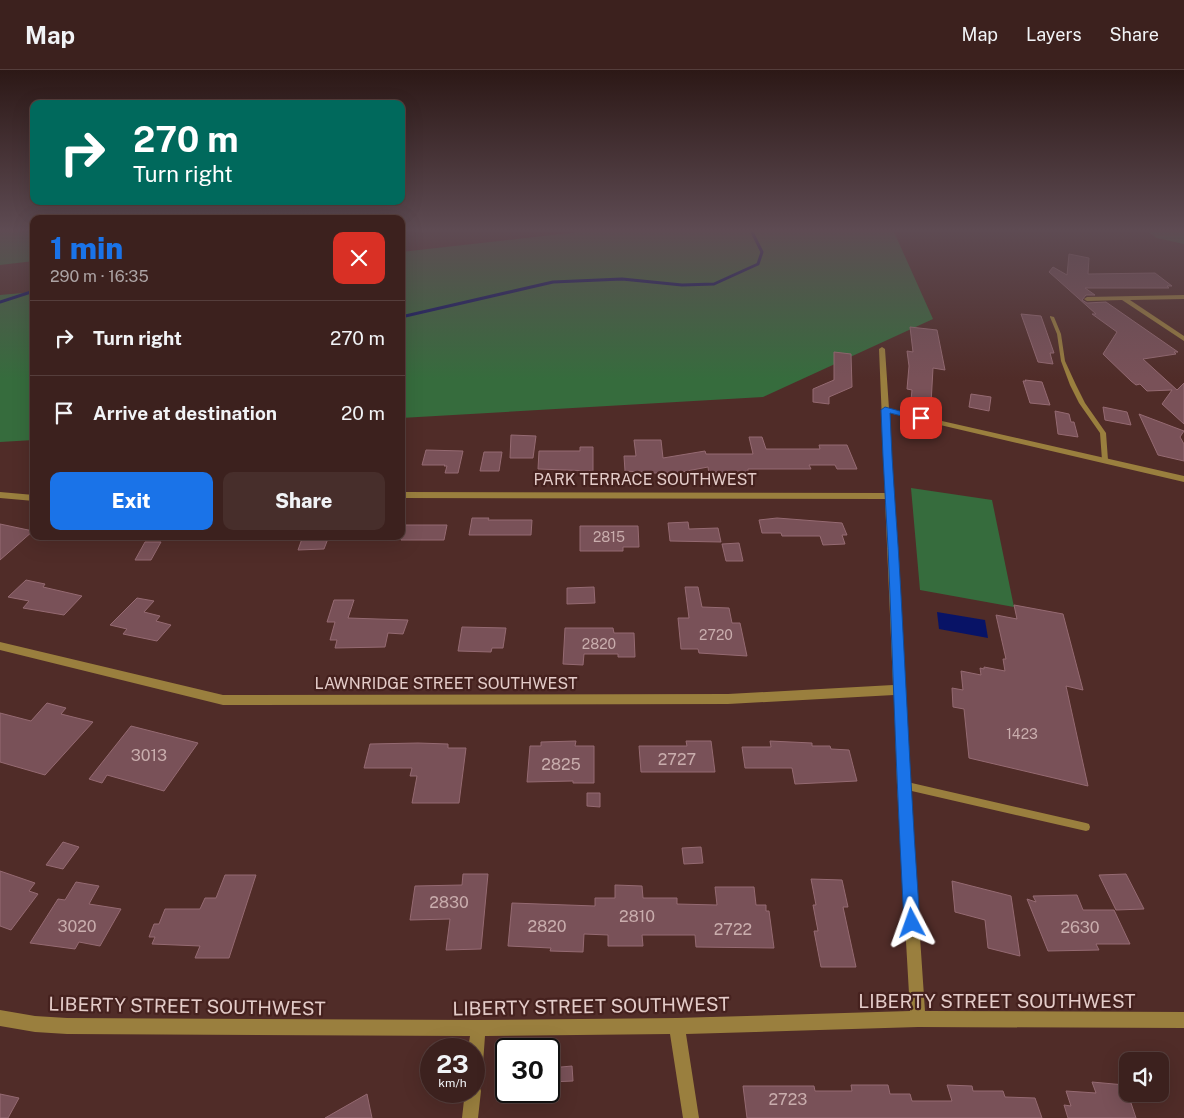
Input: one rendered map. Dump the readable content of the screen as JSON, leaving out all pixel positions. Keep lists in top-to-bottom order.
{
  "streets": {
    "street": ["PARK TERRACE SOUTHWEST", "LAWNRIDGE STREET SOUTHWEST", "LIBERTY STREET SOUTHWEST"]
  },
  "house_numbers": [
    "2815",
    "2720",
    "2820",
    "1423",
    "3013",
    "2727",
    "2825",
    "2830",
    "2810",
    "3020",
    "2820",
    "2630",
    "2722",
    "2723"
  ],
  "page": {
    "header": "Map",
    "nav": ["Map", "Layers", "Share"],
    "turn": ["270 m", "Turn right"],
    "heading": ["1 min", "290 m · 16:35"],
    "list": [
      {
        "name": "Turn right",
        "value": "270 m"
      },
      {
        "name": "Arrive at destination",
        "value": "20 m"
      }
    ],
    "buttons": ["Exit", "Share"],
    "speed": "23 km/h",
    "limit": "30"
  }
}
